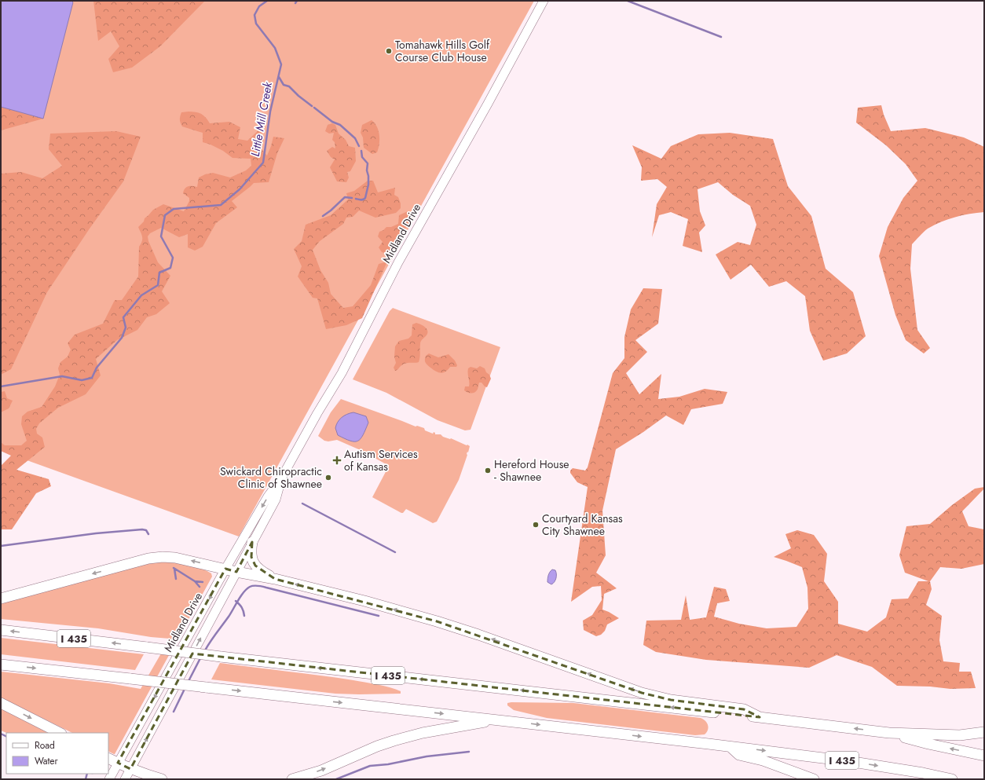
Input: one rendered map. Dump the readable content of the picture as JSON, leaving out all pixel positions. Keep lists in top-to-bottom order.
{
  "streets": {
    "highway": ["I 435"],
    "main road": ["Midland Drive"]
  },
  "water": ["Little Mill Creek"],
  "places": {
    "other": [
      "Tomahawk Hills Golf Course Club House",
      "Hereford House - Shawnee",
      "Swickard Chiropractic Clinic of Shawnee",
      "Courtyard Kansas City Shawnee"
    ],
    "health": ["Autism Services of Kansas"]
  },
  "legend": ["Road", "Water"]
}
